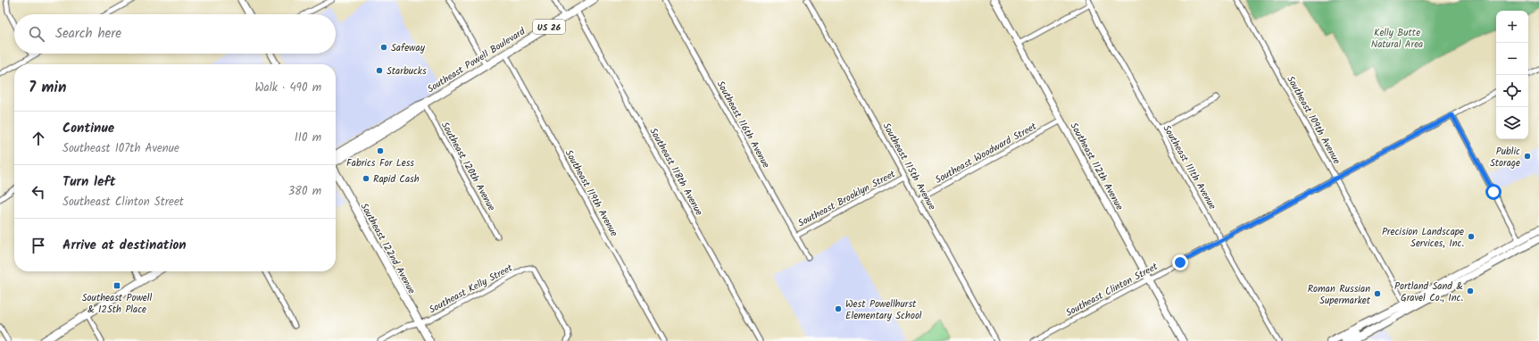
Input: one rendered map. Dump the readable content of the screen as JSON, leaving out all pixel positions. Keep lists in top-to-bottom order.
{
  "streets": {
    "main road": [
      "US 26",
      "Southeast Powell Boulevard",
      "Southeast 112th Avenue",
      "Southeast 122nd Avenue"
    ],
    "street": [
      "Southeast 109th Avenue",
      "Southeast 116th Avenue",
      "Southeast Woodward Street",
      "Southeast 120th Avenue",
      "Southeast 115th Avenue",
      "Southeast 111th Avenue",
      "Southeast 118th Avenue",
      "Southeast 119th Avenue",
      "Southeast Brooklyn Street",
      "Southeast Kelly Street",
      "Southeast Clinton Street"
    ]
  },
  "crossings": [
    ["Southeast Powell Boulevard", "Southeast 120th Avenue"],
    ["Southeast Powell Boulevard", "Southeast 118th Avenue"],
    ["Southeast Powell Boulevard", "Southeast 119th Avenue"],
    ["Southeast 109th Avenue", "Southeast Clinton Street"],
    ["Southeast 116th Avenue", "Southeast Brooklyn Street"],
    ["Southeast Woodward Street", "Southeast 115th Avenue"],
    ["Southeast Woodward Street", "Southeast 112th Avenue"],
    ["Southeast 115th Avenue", "Southeast Brooklyn Street"],
    ["Southeast 112th Avenue", "Southeast Clinton Street"],
    ["Southeast 111th Avenue", "Southeast Clinton Street"],
    ["Southeast 122nd Avenue", "Southeast Kelly Street"]
  ],
  "parks": ["Kelly Butte Natural Area"],
  "places": {
    "other": [
      "Safeway",
      "Starbucks",
      "Fabrics For Less",
      "Public Storage",
      "Rapid Cash",
      "Precision Landscape Services, Inc.",
      "Portland Sand & Gravel Co., Inc.",
      "Roman Russian Supermarket",
      "West Powellhurst Elementary School"
    ],
    "transit": ["Southeast Powell & 125th Place"]
  },
  "page": {
    "map_buttons": ["+", "−"],
    "search": "Search here",
    "heading": ["7 min", "Walk · 490 m"],
    "list": [
      ["Continue", "Southeast 107th Avenue", "110 m"],
      ["Turn left", "Southeast Clinton Street", "380 m"],
      "Arrive at destination"
    ]
  }
}
